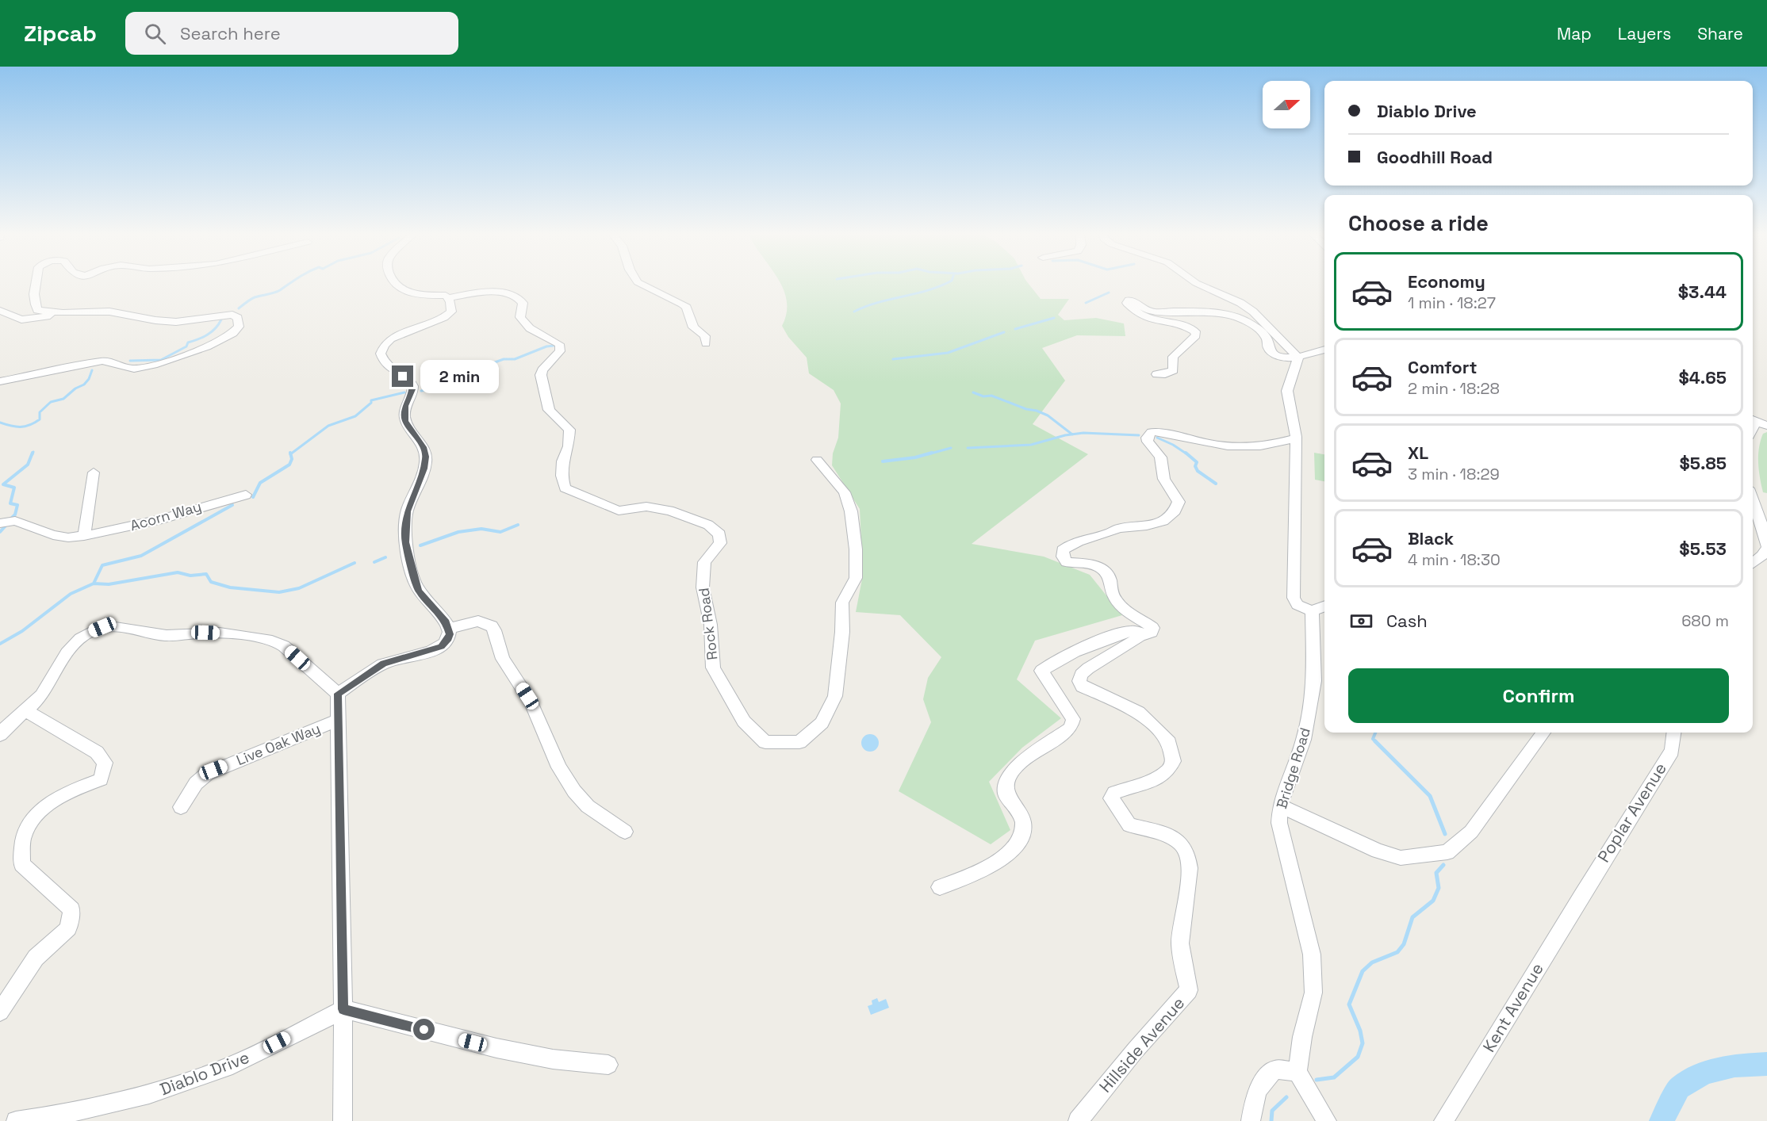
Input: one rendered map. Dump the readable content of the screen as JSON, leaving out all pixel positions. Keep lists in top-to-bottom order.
{
  "streets": {
    "street": [
      "Acorn Way",
      "Rock Road",
      "Live Oak Way",
      "Bridge Road",
      "Poplar Avenue",
      "Kent Avenue",
      "Hillside Avenue",
      "Diablo Drive"
    ]
  },
  "crossings": [
    ["Poplar Avenue", "Kent Avenue"]
  ],
  "north": "right",
  "page": {
    "header": "Zipcab",
    "search": "Search here",
    "nav": ["Map", "Layers", "Share"],
    "banner": ["Diablo Drive", "Goodhill Road"],
    "heading": "Choose a ride",
    "list": [
      {
        "name": "Economy",
        "note": "1 min · 18:27",
        "value": "$3.44"
      },
      {
        "name": "Comfort",
        "note": "2 min · 18:28",
        "value": "$4.65"
      },
      {
        "name": "XL",
        "note": "3 min · 18:29",
        "value": "$5.85"
      },
      {
        "name": "Black",
        "note": "4 min · 18:30",
        "value": "$5.53"
      }
    ],
    "bubble": "2 min",
    "pay": ["Cash", "680 m"],
    "buttons": "Confirm"
  }
}
